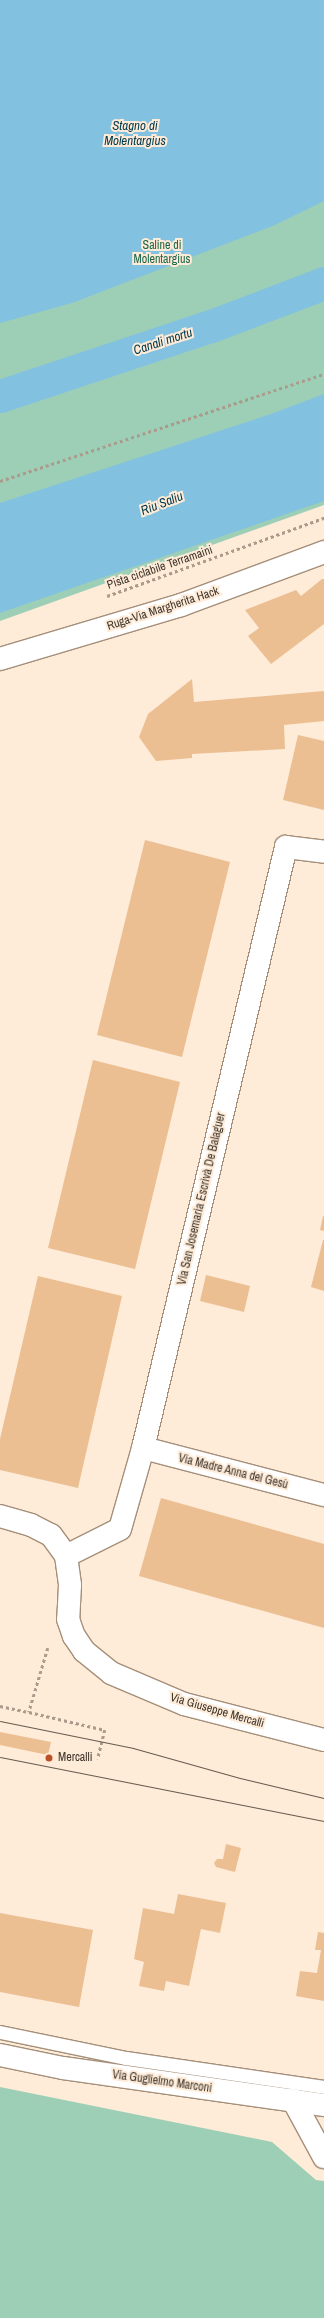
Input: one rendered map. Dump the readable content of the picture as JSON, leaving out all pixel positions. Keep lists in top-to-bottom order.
{
  "streets": {
    "main road": [
      "Ruga-Via Margherita Hack",
      "Via San Josemaria Escrivà De Balaguer",
      "Via Madre Anna del Gesù",
      "Via Giuseppe Mercalli",
      "Via Guglielmo Marconi"
    ],
    "path": ["Pista ciclabile Terramaini"]
  },
  "crossings": [
    ["Via San Josemaria Escrivà De Balaguer", "Via Madre Anna del Gesù"],
    ["Via San Josemaria Escrivà De Balaguer", "Via Giuseppe Mercalli"]
  ],
  "water": ["Stagno di Molentargius", "Canali mortu", "Riu Saliu"],
  "parks": ["Saline di Molentargius"],
  "places": ["Mercalli"]
}
